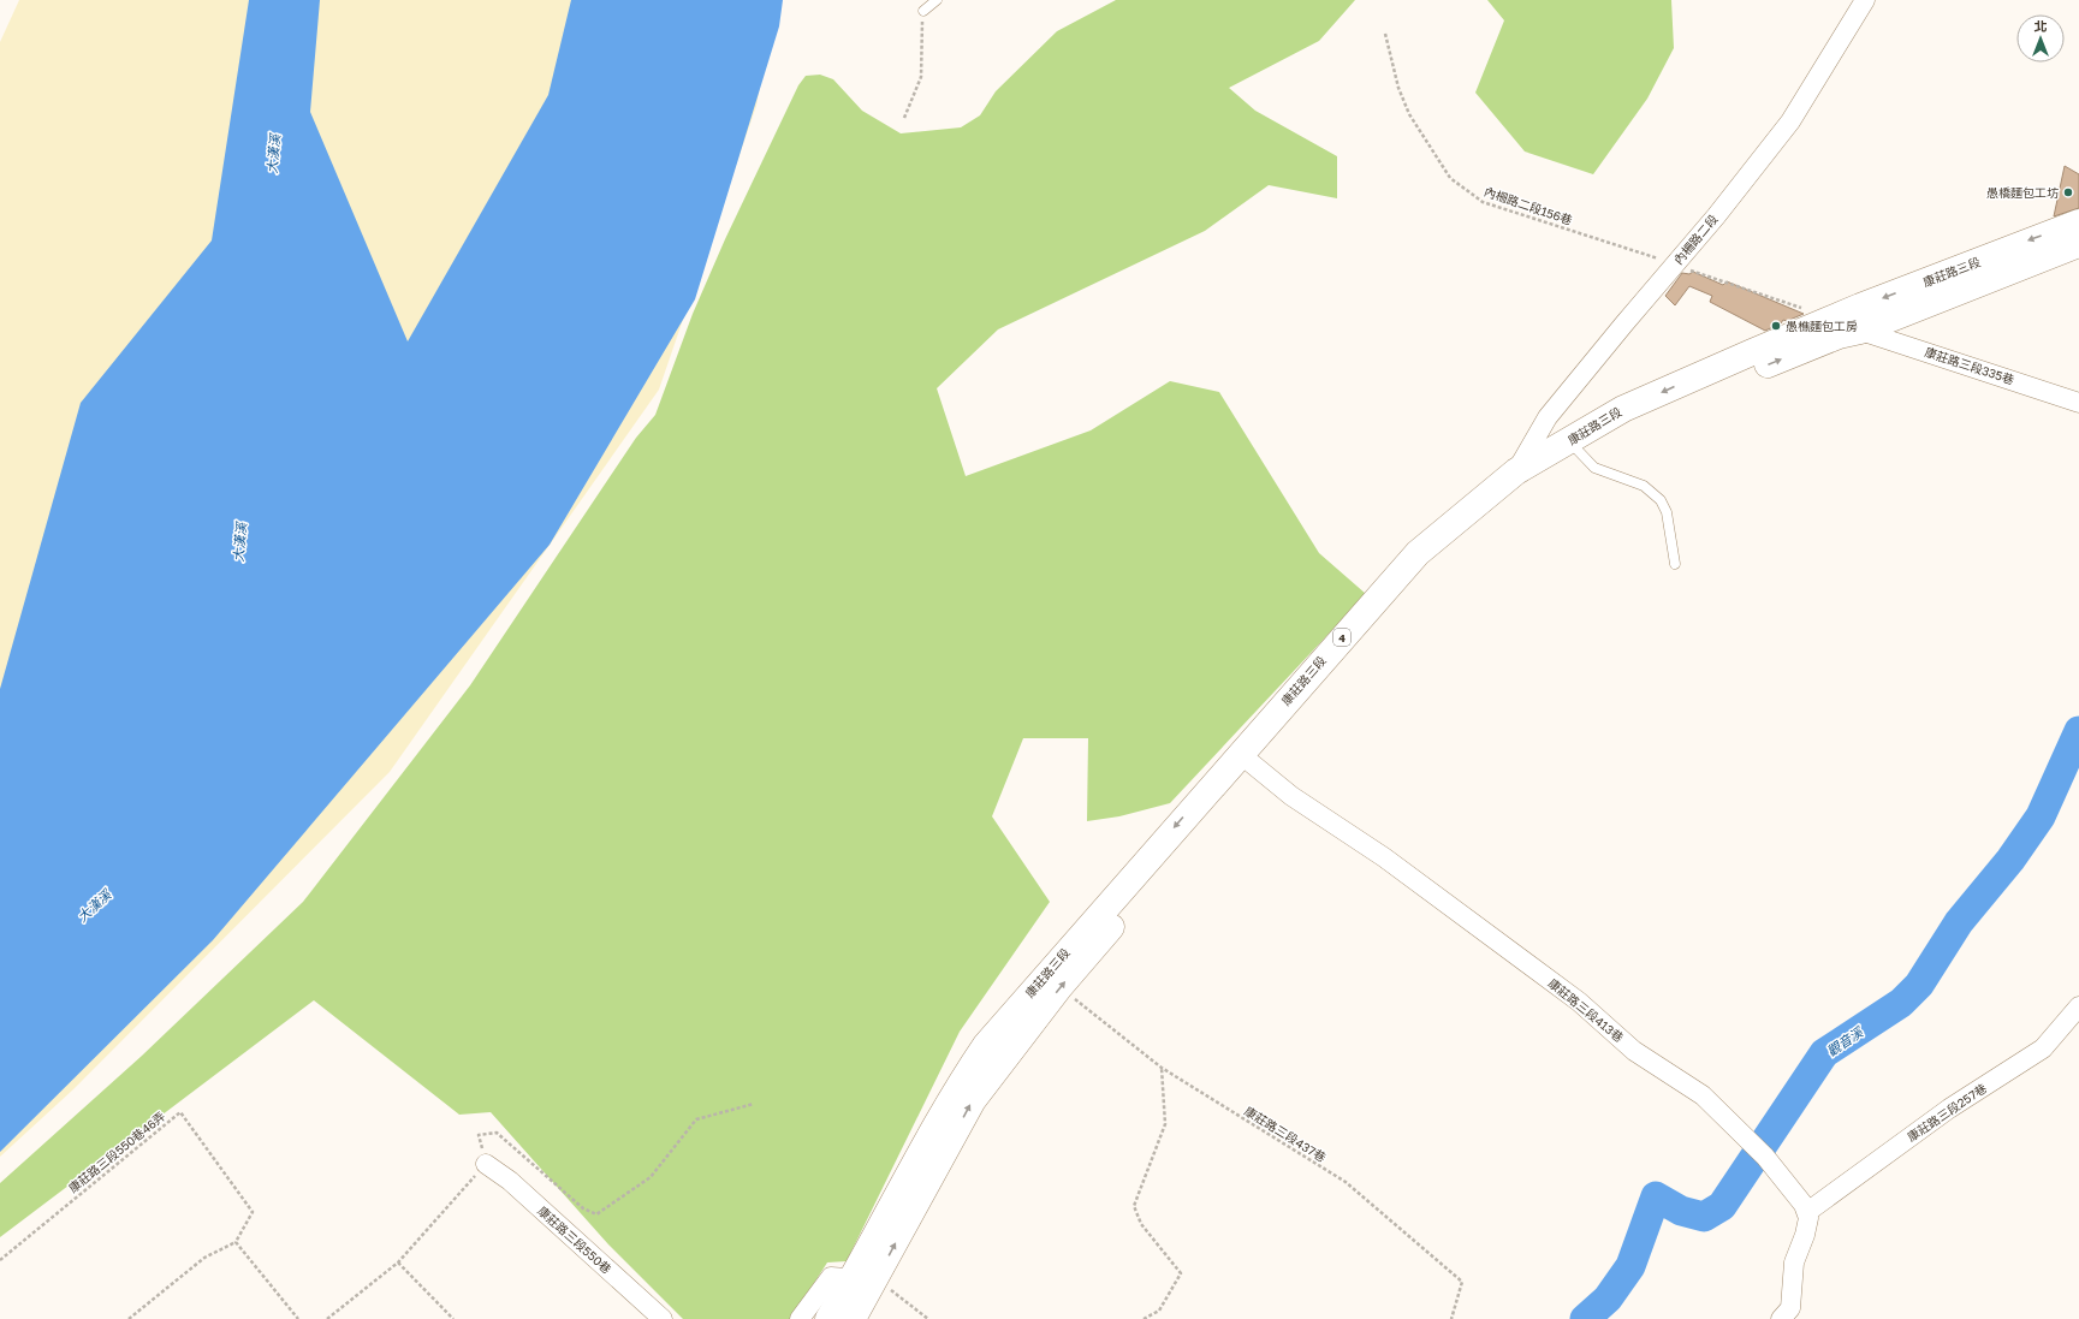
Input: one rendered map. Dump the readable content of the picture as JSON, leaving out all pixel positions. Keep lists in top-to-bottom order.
{
  "streets": {
    "main road": ["康莊路三段", "4"],
    "street": [
      "內柵路二段",
      "康莊路三段335巷",
      "康莊路三段413巷",
      "康莊路三段257巷",
      "康莊路三段550巷"
    ],
    "path": ["內柵路二段156巷", "康莊路三段437巷", "康莊路三段550巷46弄"]
  },
  "crossings": [
    ["內柵路二段156巷", "內柵路二段"],
    ["內柵路二段156巷", "康莊路三段"],
    ["內柵路二段", "康莊路三段"],
    ["康莊路三段", "康莊路三段335巷"],
    ["康莊路三段", "康莊路三段413巷"],
    ["康莊路三段", "康莊路三段437巷"],
    ["康莊路三段413巷", "康莊路三段257巷"]
  ],
  "water": ["大漢溪", "觀音溪"],
  "places": ["愚橋麵包工坊", "愚樵麵包工房"],
  "north": "top"
}
